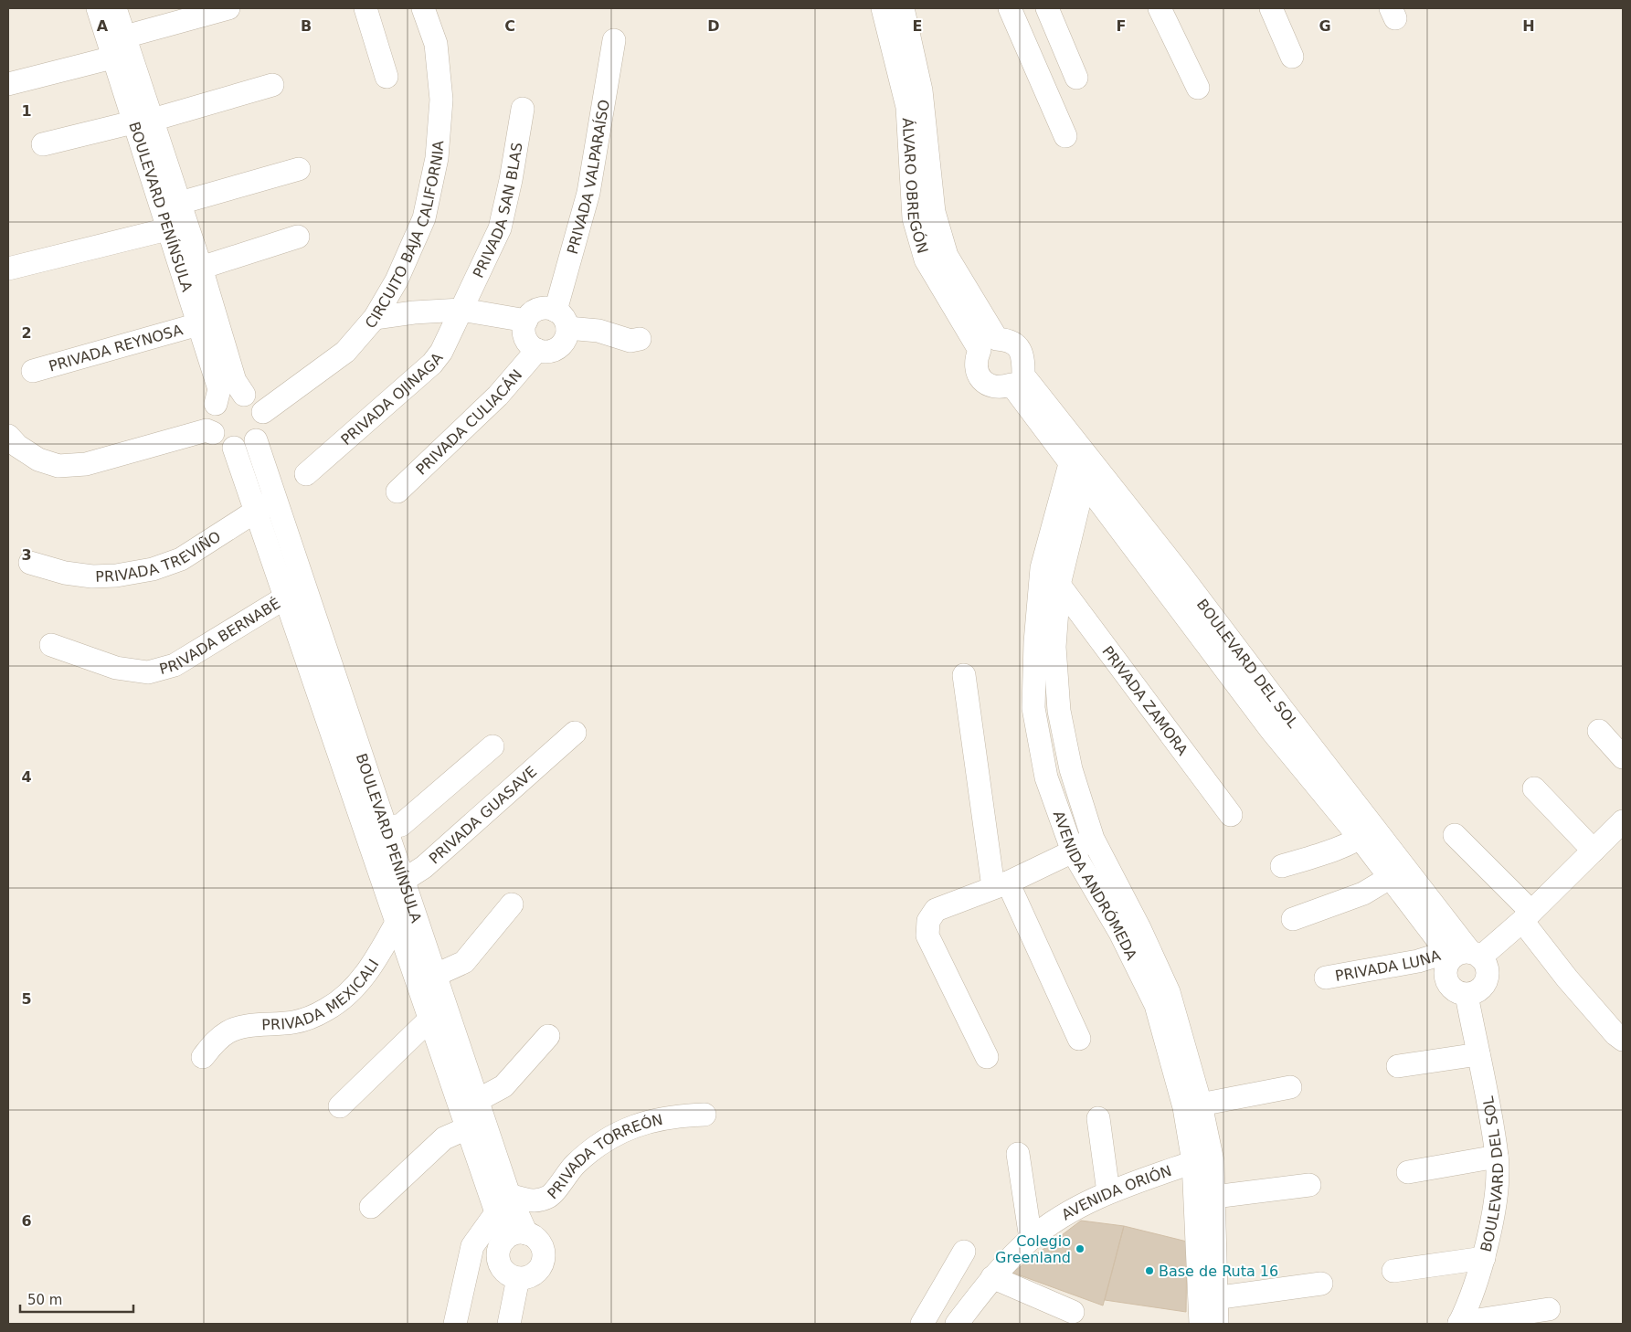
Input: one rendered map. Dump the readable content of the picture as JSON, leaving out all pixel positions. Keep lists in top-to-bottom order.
{
  "streets": {
    "street": [
      "PRIVADA VALPARAÍSO",
      "ÁLVARO OBREGÓN",
      "BOULEVARD PENÍNSULA",
      "PRIVADA SAN BLAS",
      "CIRCUITO BAJA CALIFORNIA",
      "PRIVADA REYNOSA",
      "PRIVADA OJINAGA",
      "PRIVADA CULIACÁN",
      "PRIVADA TREVIÑO",
      "PRIVADA BERNABÉ",
      "BOULEVARD DEL SOL",
      "PRIVADA ZAMORA",
      "PRIVADA GUASAVE",
      "AVENIDA ANDRÓMEDA",
      "PRIVADA LUNA",
      "PRIVADA MEXICALI",
      "PRIVADA TORREÓN",
      "AVENIDA ORIÓN"
    ]
  },
  "crossings": [
    ["PRIVADA VALPARAÍSO", "PRIVADA CULIACÁN"],
    ["ÁLVARO OBREGÓN", "BOULEVARD DEL SOL"],
    ["BOULEVARD PENÍNSULA", "CIRCUITO BAJA CALIFORNIA"],
    ["BOULEVARD PENÍNSULA", "PRIVADA REYNOSA"],
    ["BOULEVARD PENÍNSULA", "PRIVADA TREVIÑO"],
    ["BOULEVARD PENÍNSULA", "PRIVADA BERNABÉ"],
    ["BOULEVARD PENÍNSULA", "PRIVADA GUASAVE"],
    ["BOULEVARD PENÍNSULA", "PRIVADA MEXICALI"],
    ["BOULEVARD PENÍNSULA", "PRIVADA TORREÓN"],
    ["PRIVADA SAN BLAS", "PRIVADA OJINAGA"],
    ["BOULEVARD DEL SOL", "AVENIDA ANDRÓMEDA"],
    ["BOULEVARD DEL SOL", "PRIVADA LUNA"],
    ["PRIVADA ZAMORA", "AVENIDA ANDRÓMEDA"],
    ["AVENIDA ANDRÓMEDA", "AVENIDA ORIÓN"]
  ],
  "places": ["Colegio Greenland", "Base de Ruta 16"],
  "scale_bar": "50 m",
  "grid": {
    "columns": [
      "A",
      "B",
      "C",
      "D",
      "E",
      "F",
      "G",
      "H"
    ],
    "rows": [
      "1",
      "2",
      "3",
      "4",
      "5",
      "6"
    ]
  }
}
